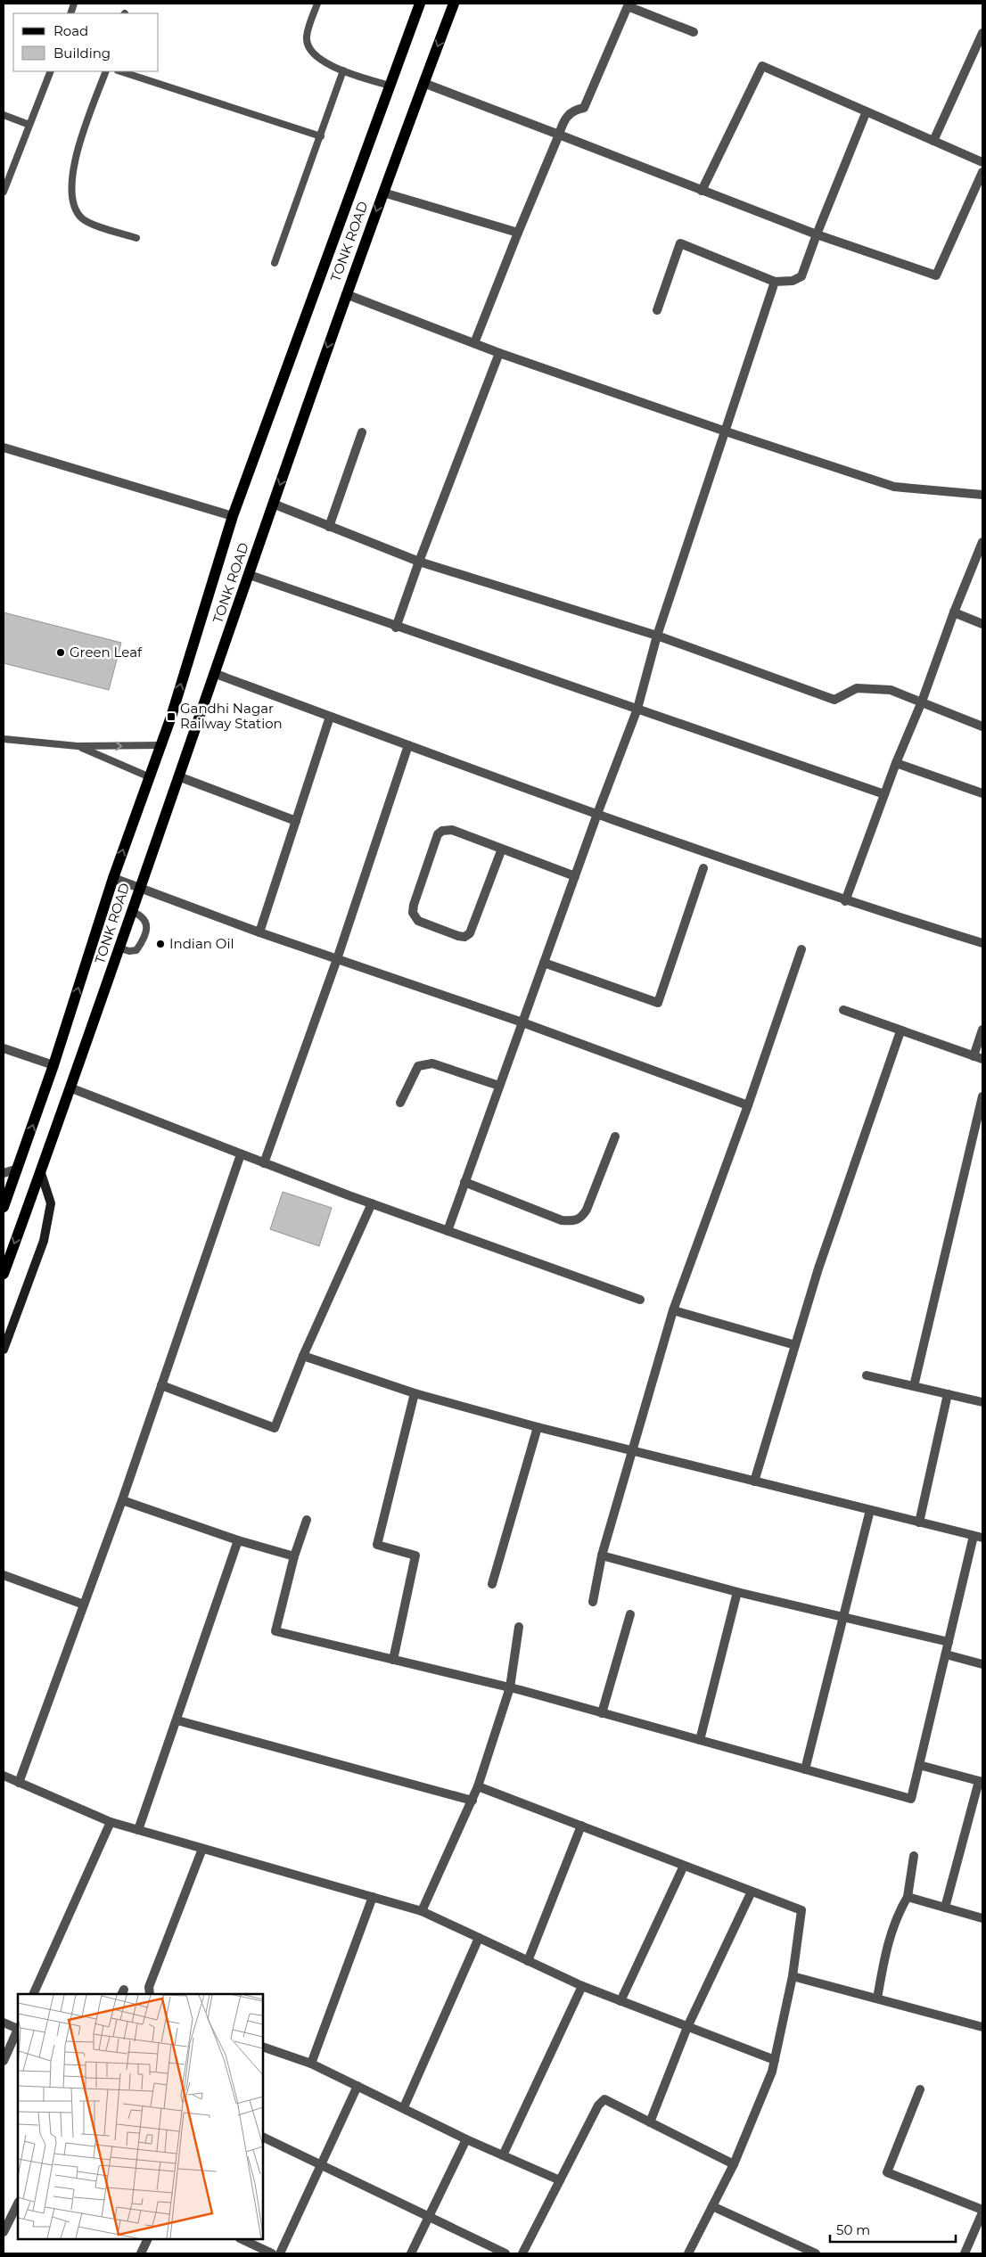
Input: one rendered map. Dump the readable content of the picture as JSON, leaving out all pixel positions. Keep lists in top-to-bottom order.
{
  "streets": {
    "main road": ["TONK ROAD"]
  },
  "places": {
    "other": ["Green Leaf", "Indian Oil"],
    "transit": ["Gandhi Nagar Railway Station"]
  },
  "legend": ["Road", "Building"],
  "scale_bar": "50 m"
}
